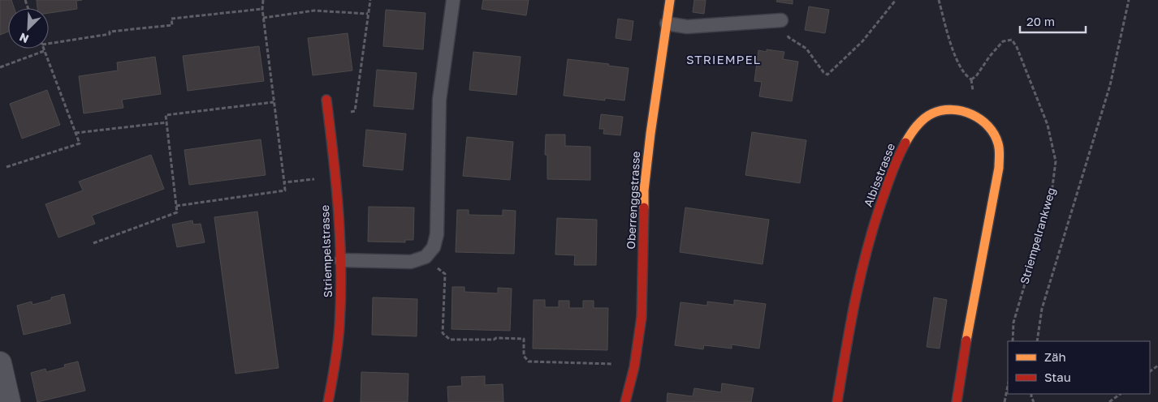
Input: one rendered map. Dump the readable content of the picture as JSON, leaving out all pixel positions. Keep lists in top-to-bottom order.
{
  "streets": {
    "street": ["Albisstrasse", "Oberrenggstrasse", "Striempelstrasse"],
    "path": ["Striempelrankweg"]
  },
  "districts": ["STRIEMPEL"],
  "legend": ["Zäh", "Stau"],
  "scale_bar": "20 m",
  "north": "bottom left"
}
